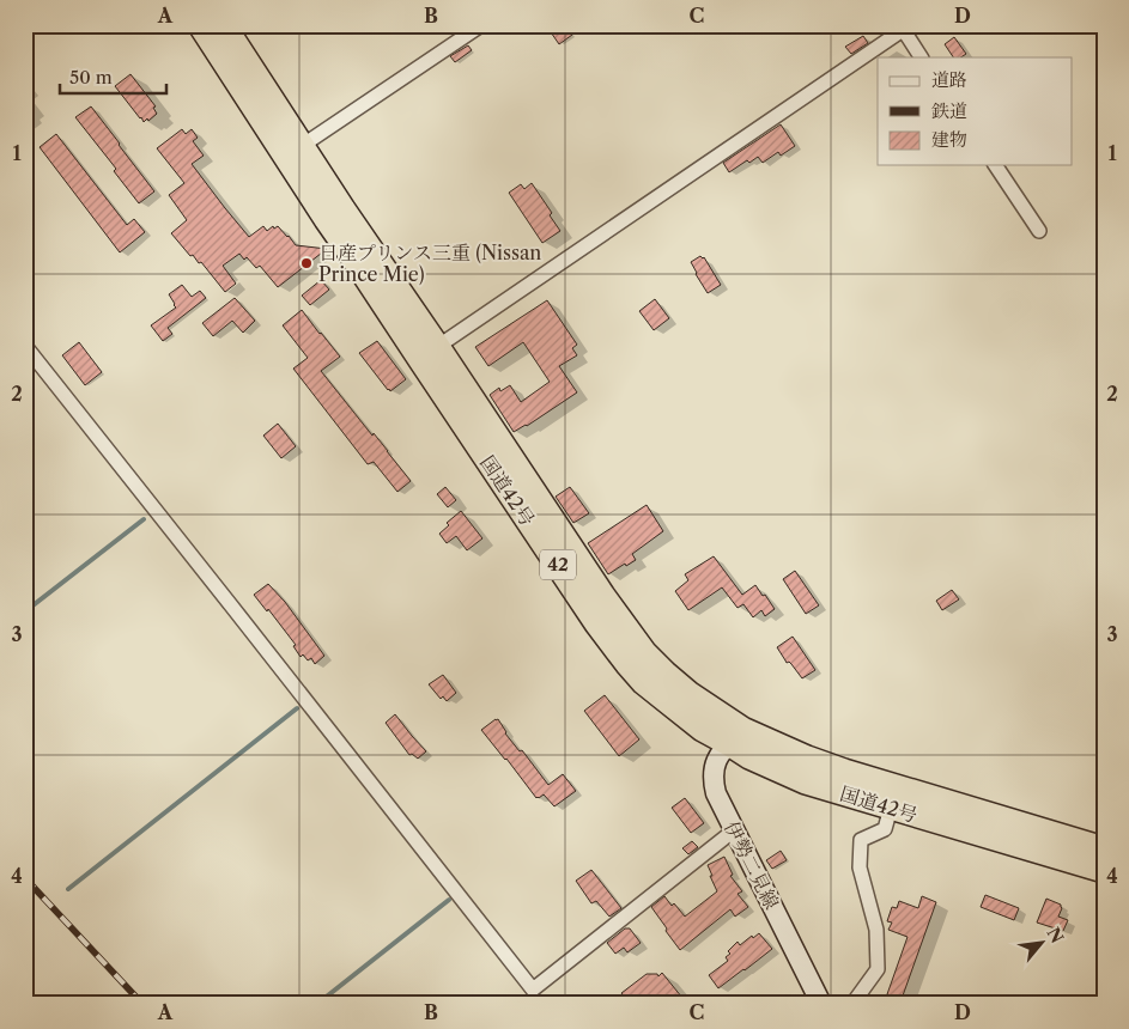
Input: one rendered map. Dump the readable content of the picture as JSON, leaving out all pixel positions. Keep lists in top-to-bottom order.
{
  "streets": {
    "highway": ["国道42号", "42"],
    "main road": ["伊勢二見線"]
  },
  "crossings": [
    ["国道42号", "伊勢二見線"]
  ],
  "places": ["日産プリンス三重 (Nissan Prince Mie)"],
  "legend": ["道路", "鉄道", "建物"],
  "scale_bar": "50 m",
  "north": "top right",
  "grid": {
    "columns": [
      "A",
      "B",
      "C",
      "D"
    ],
    "rows": [
      "1",
      "2",
      "3",
      "4"
    ]
  }
}
